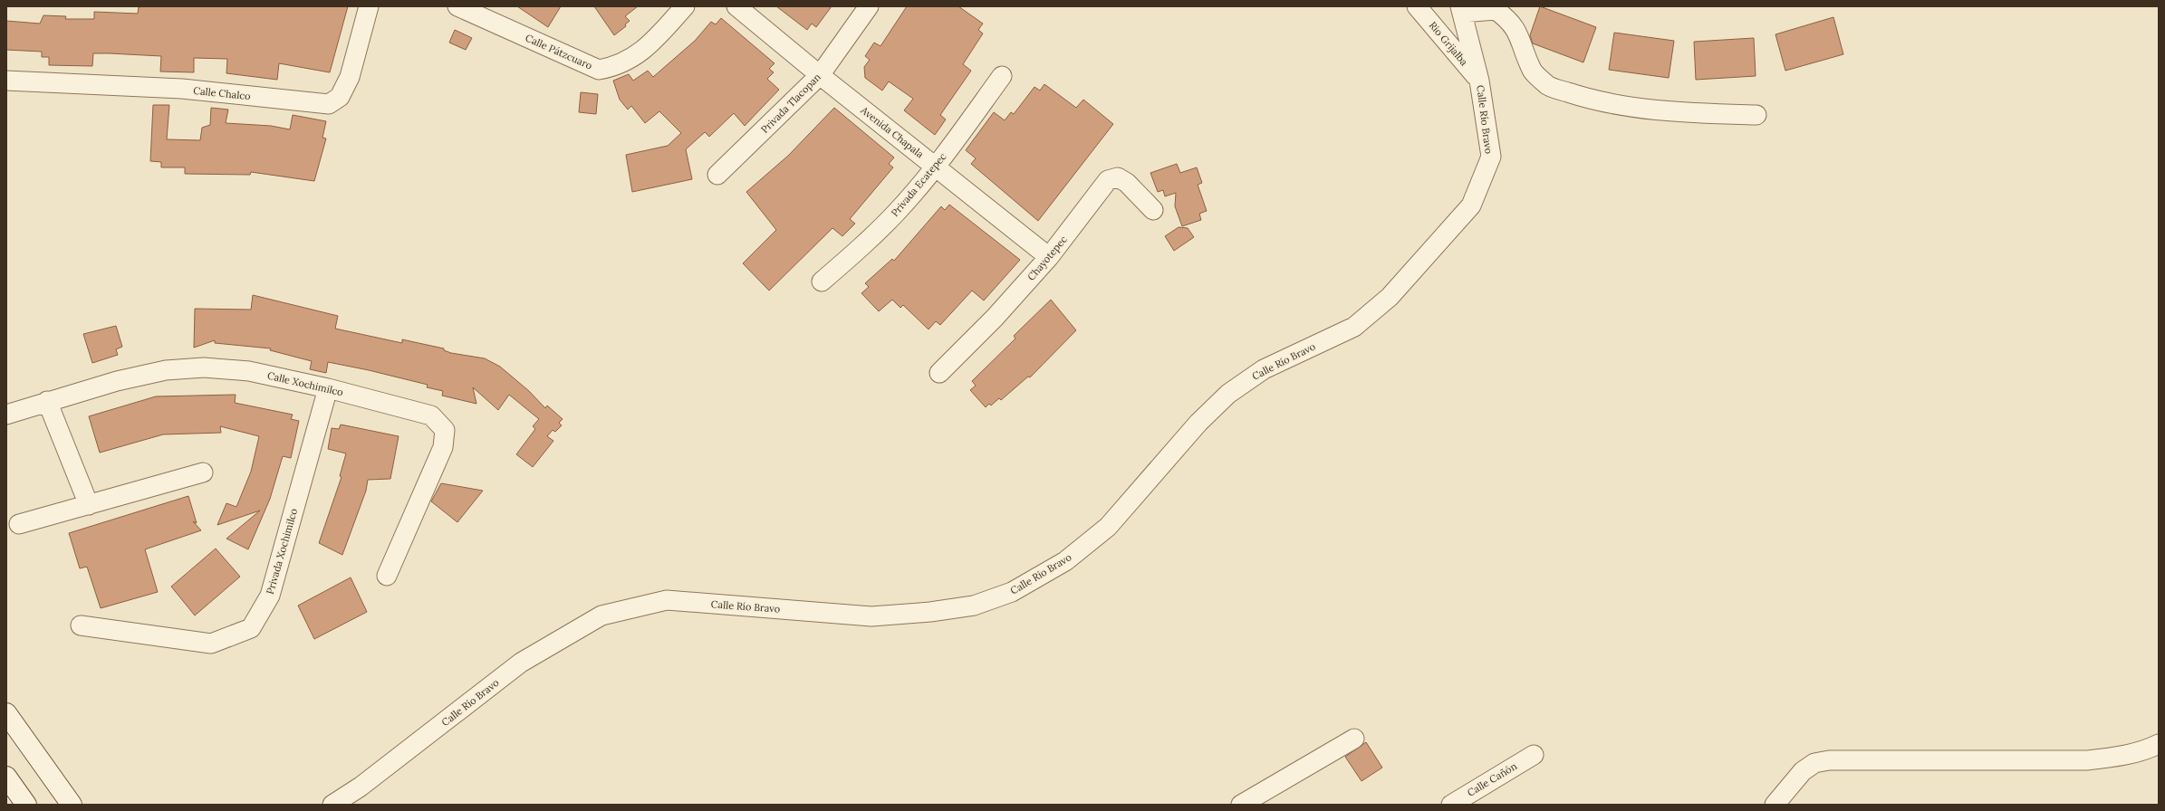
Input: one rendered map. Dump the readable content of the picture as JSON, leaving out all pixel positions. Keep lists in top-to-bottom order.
{
  "streets": {
    "street": [
      "Rio Grijalba",
      "Calle Pátzcuaro",
      "Calle Chalco",
      "Privada Tlacopan",
      "Calle Río Bravo",
      "Avenida Chapala",
      "Privada Ecatepec",
      "Chayotepec",
      "Calle Xochimilco",
      "Privada Xochimilco",
      "Calle Cañón"
    ]
  },
  "crossings": [
    ["Rio Grijalba", "Calle Río Bravo"],
    ["Privada Tlacopan", "Avenida Chapala"],
    ["Avenida Chapala", "Privada Ecatepec"],
    ["Avenida Chapala", "Chayotepec"],
    ["Calle Xochimilco", "Privada Xochimilco"]
  ]
}
